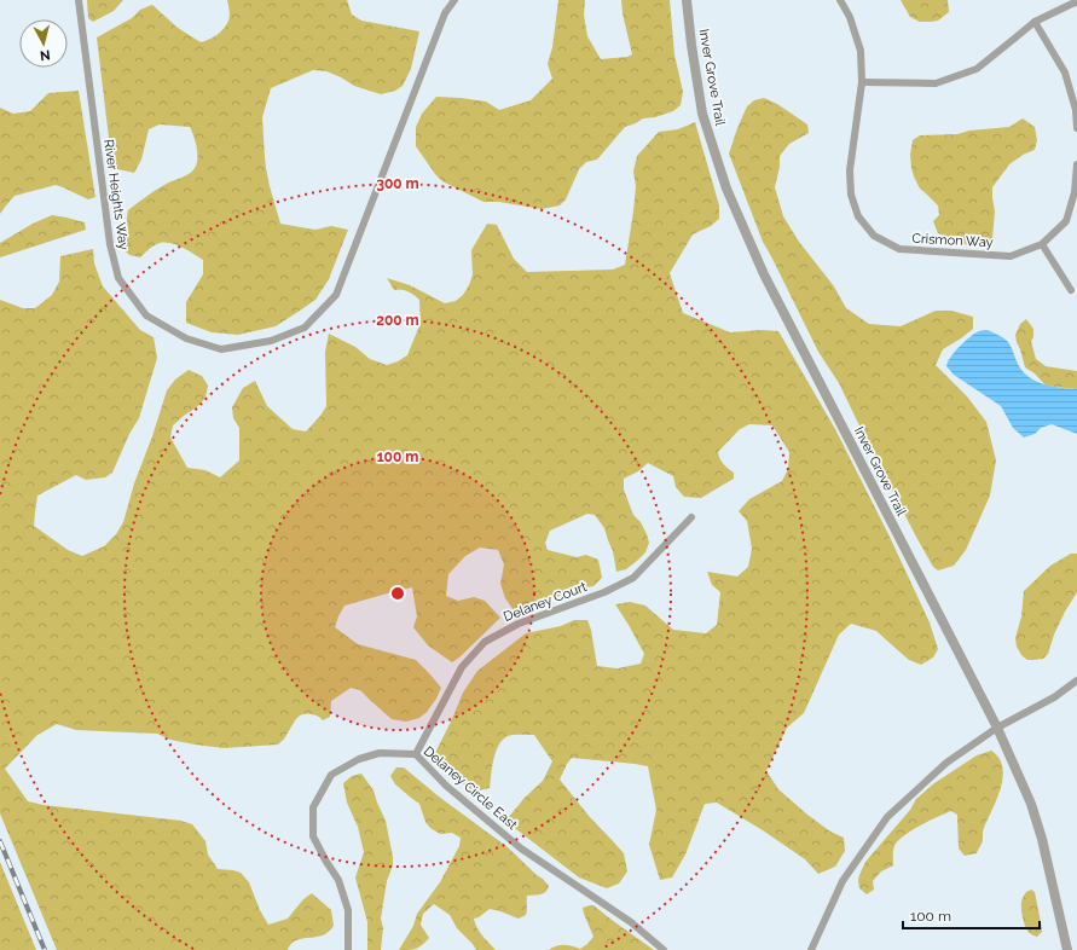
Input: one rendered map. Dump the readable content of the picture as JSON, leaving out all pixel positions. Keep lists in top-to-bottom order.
{
  "streets": {
    "street": [
      "Inver Grove Trail",
      "River Heights Way",
      "Crismon Way",
      "Delaney Court",
      "Delaney Circle East"
    ]
  },
  "crossings": [
    ["Delaney Court", "Delaney Circle East"]
  ],
  "scale_bar": "100 m",
  "north": "bottom",
  "rings": ["300 m", "200 m", "100 m"]
}
